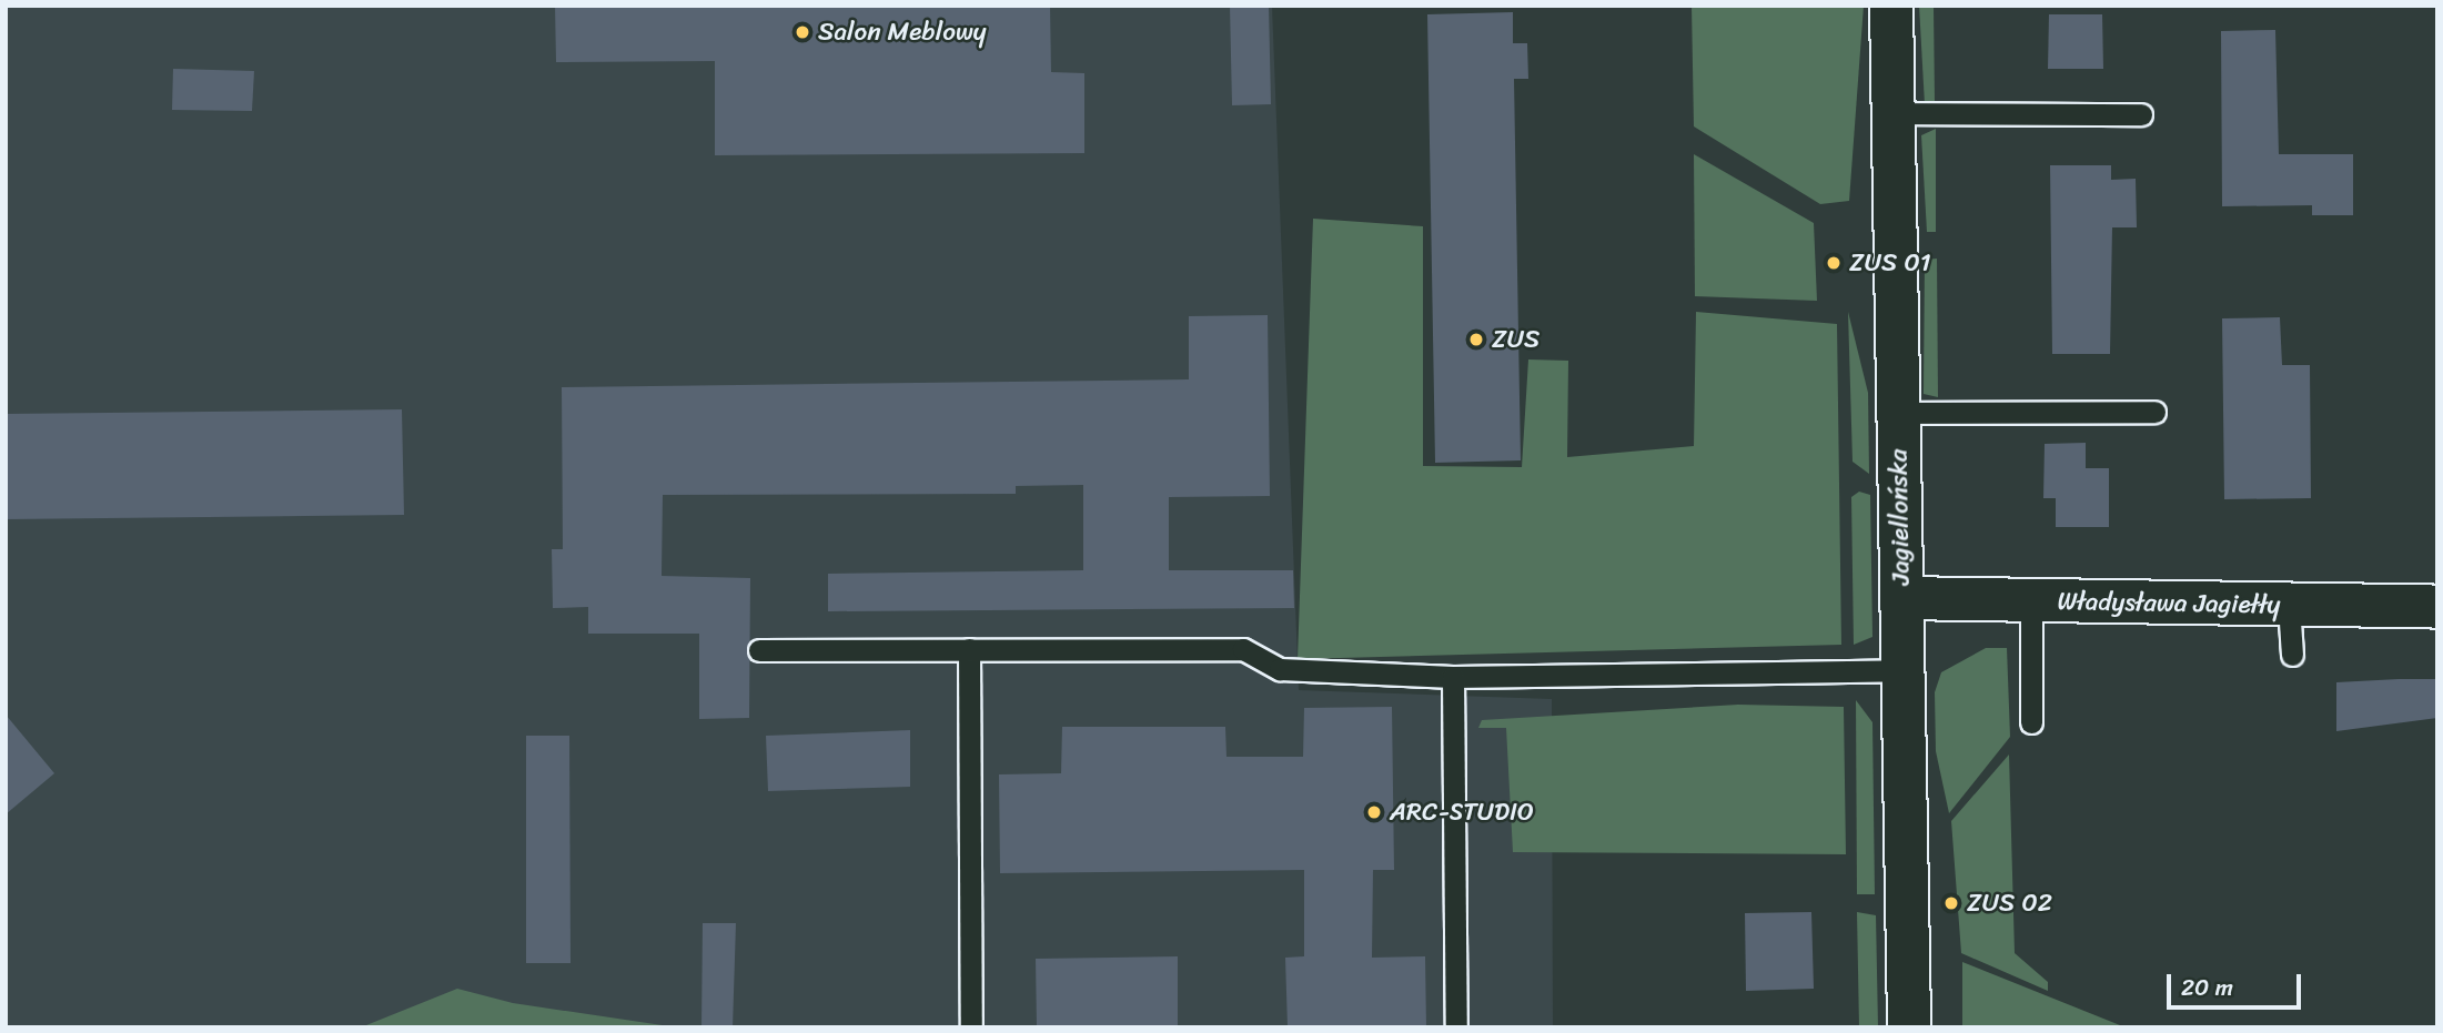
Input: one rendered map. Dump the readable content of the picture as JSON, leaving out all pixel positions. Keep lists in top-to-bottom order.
{
  "streets": {
    "main road": ["Jagiellońska", "Władysława Jagiełły"]
  },
  "crossings": [
    ["Jagiellońska", "Władysława Jagiełły"]
  ],
  "places": [
    "Salon Meblowy",
    "ZUS 01",
    "ZUS",
    "ARC-STUDIO",
    "ZUS 02"
  ],
  "scale_bar": "20 m"
}
